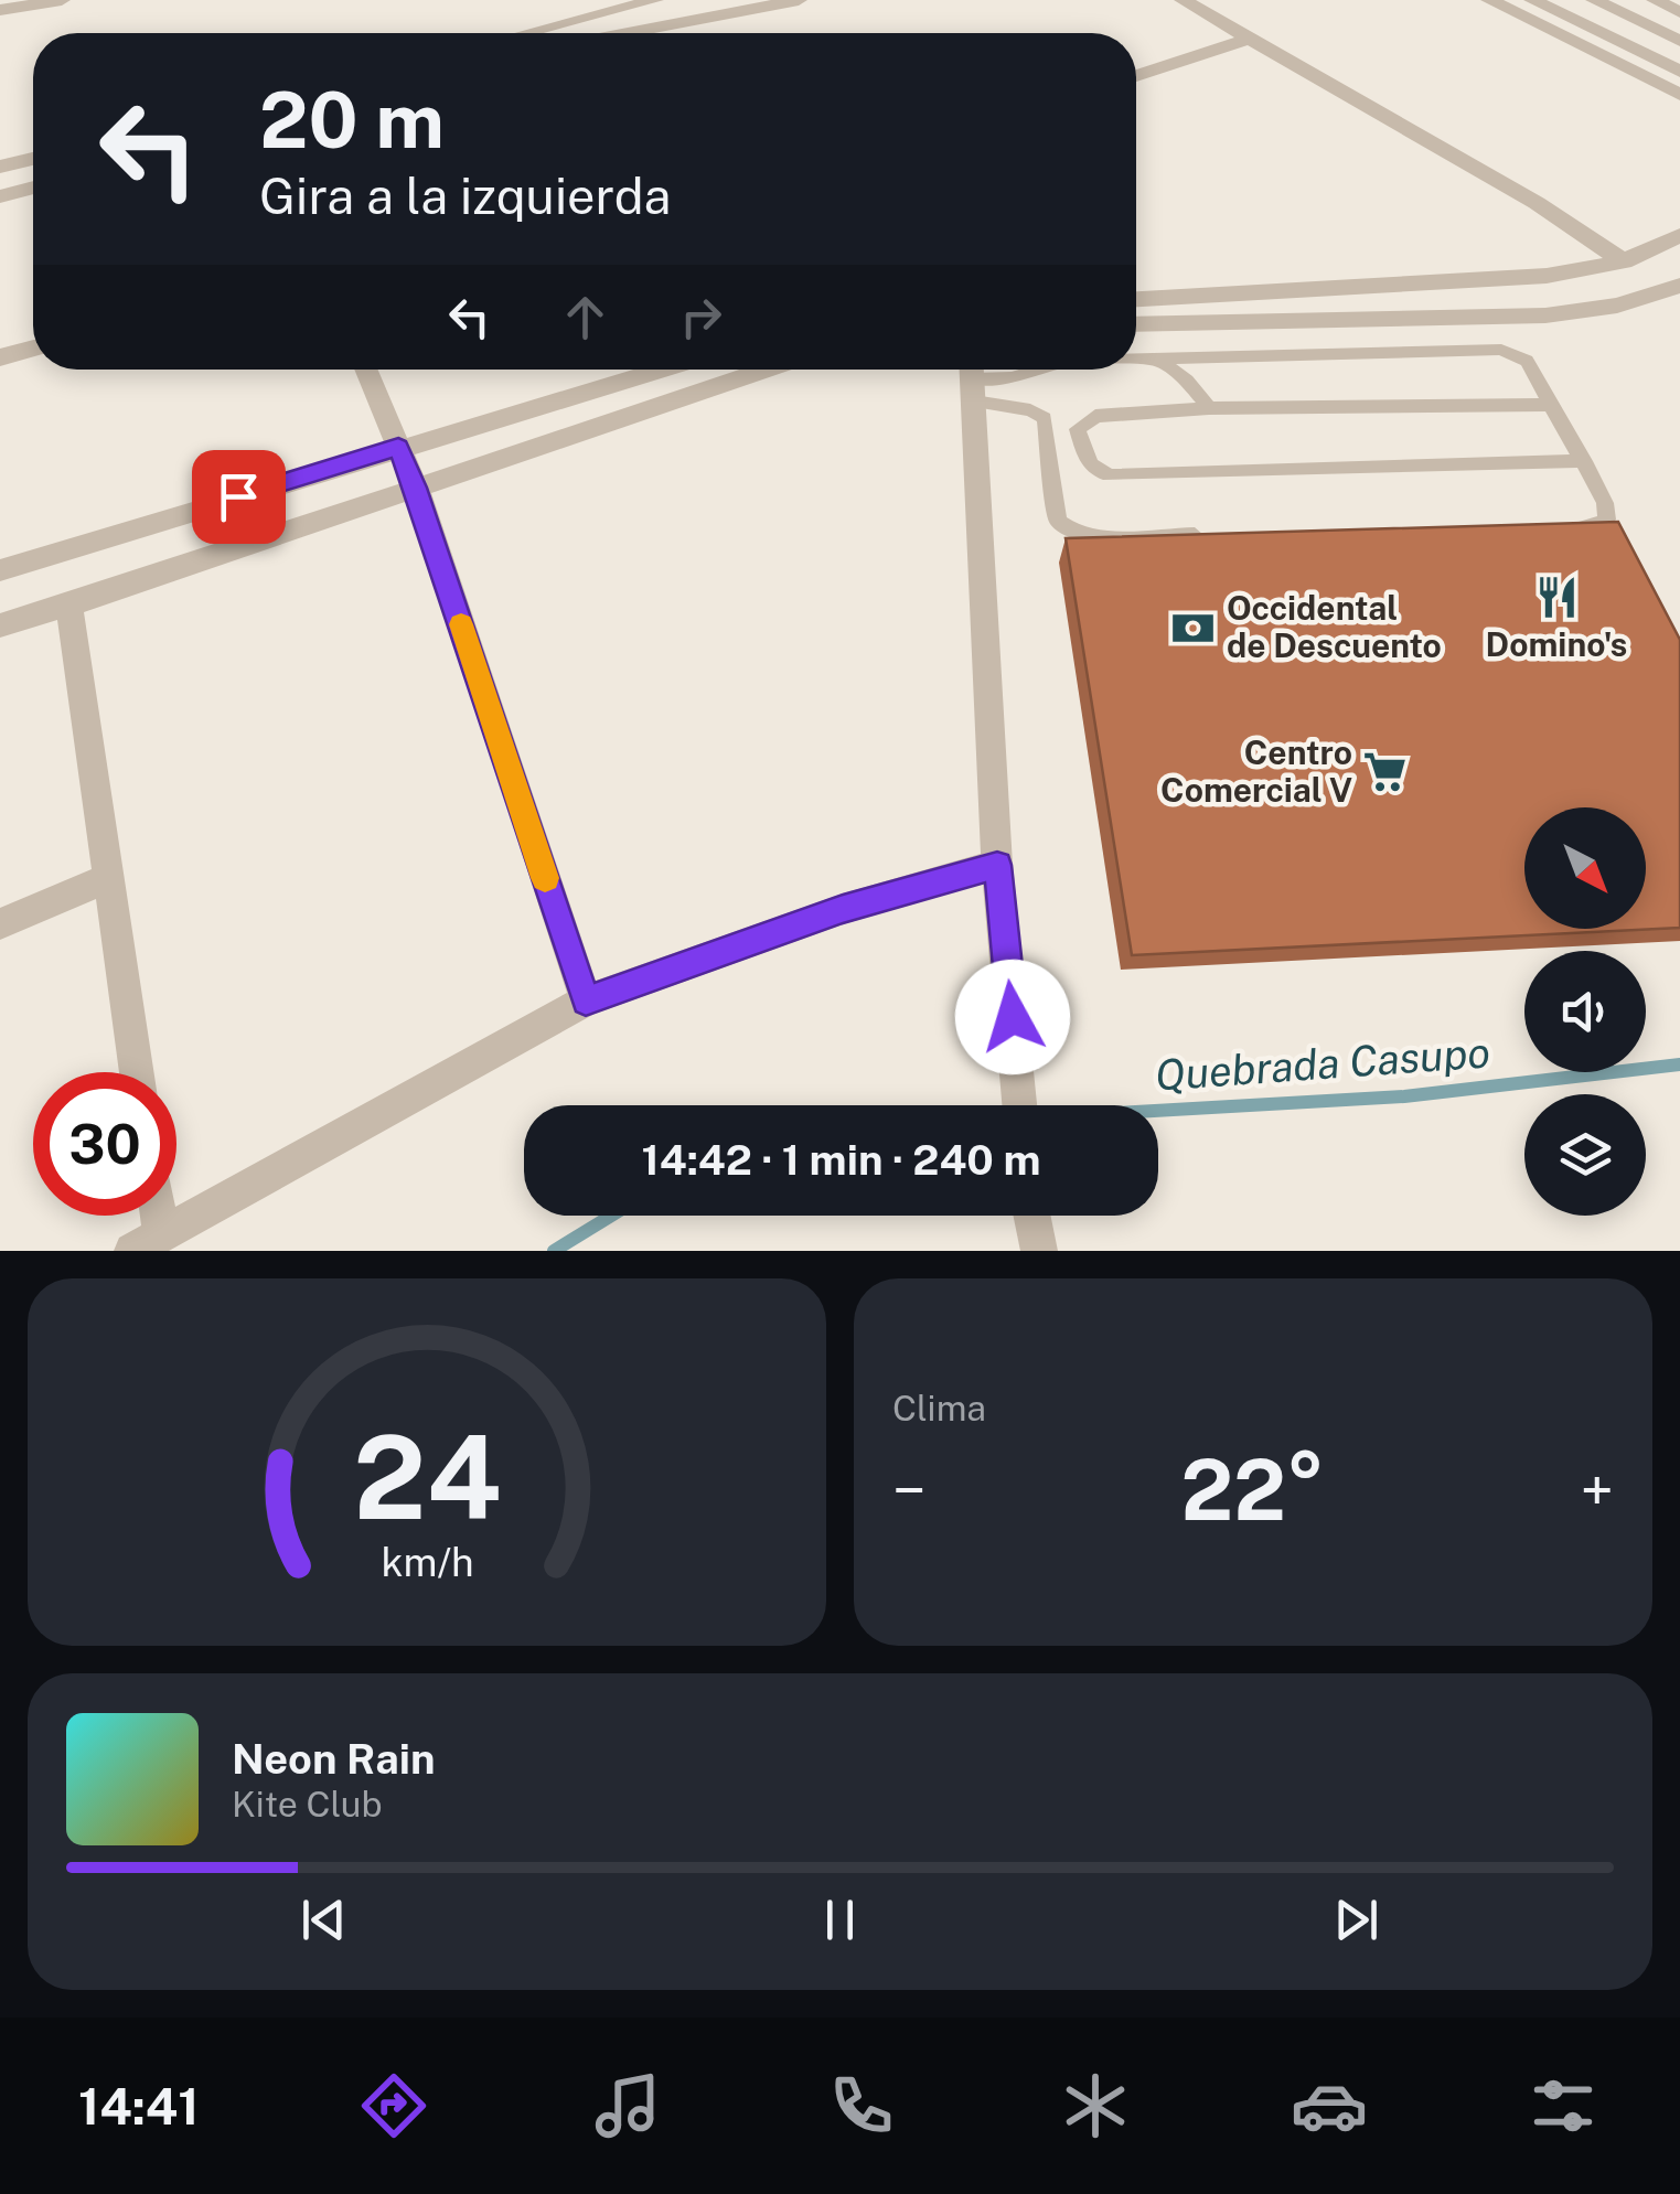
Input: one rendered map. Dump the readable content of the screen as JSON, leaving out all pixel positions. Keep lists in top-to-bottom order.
{
  "water": ["Quebrada Casupo"],
  "places": {
    "restaurant": ["Domino's"],
    "bank": ["Occidental de Descuento"],
    "supermarket": ["Centro Comercial V"]
  },
  "north": "bottom right",
  "page": {
    "turn": ["20 m", "Gira a la izquierda"],
    "limit": "30",
    "trip": "14:42 · 1 min · 240 m",
    "tile": "Clima",
    "heat": ["−", "22°", "+"],
    "song": ["Neon Rain", "Kite Club"],
    "tabs": "14:41",
    "gauge": ["24", "km/h"]
  }
}
